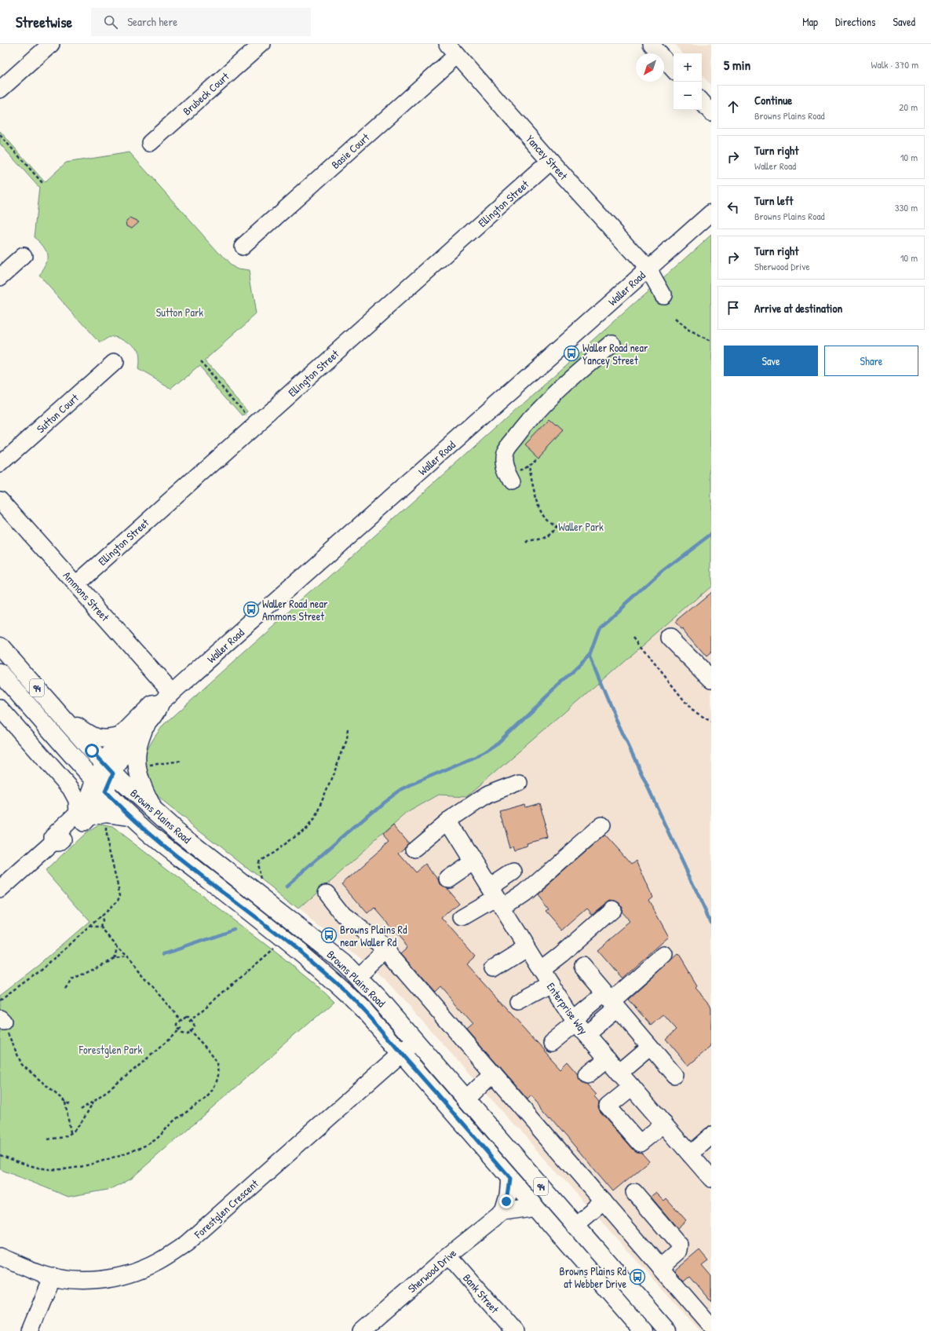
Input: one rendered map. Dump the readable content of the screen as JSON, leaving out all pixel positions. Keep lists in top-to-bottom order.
{
  "streets": {
    "main road": ["94", "Browns Plains Road"],
    "street": [
      "Brubeck Court",
      "Basie Court",
      "Yancey Street",
      "Ellington Street",
      "Waller Road",
      "Sutton Court",
      "Ammons Street",
      "Enterprise Way",
      "Forestglen Crescent",
      "Sherwood Drive",
      "Bank Street"
    ]
  },
  "crossings": [
    ["Basie Court", "Yancey Street"],
    ["Yancey Street", "Ellington Street"],
    ["Yancey Street", "Waller Road"],
    ["Ellington Street", "Ammons Street"],
    ["Waller Road", "Ammons Street"],
    ["Waller Road", "Browns Plains Road"],
    ["Browns Plains Road", "Forestglen Crescent"],
    ["Sherwood Drive", "Bank Street"]
  ],
  "parks": ["Sutton Park", "Waller Park", "Forestglen Park"],
  "places": {
    "bus stop": [
      "Waller Road near Yancey Street",
      "Waller Road near Ammons Street",
      "Browns Plains Rd near Waller Rd",
      "Browns Plains Rd at Webber Drive"
    ]
  },
  "north": "bottom left",
  "page": {
    "header": "Streetwise",
    "search": "Search here",
    "nav": ["Map", "Directions", "Saved"],
    "heading": ["5 min", "Walk · 370 m"],
    "map_buttons": ["+", "−"],
    "list": [
      ["Continue", "Browns Plains Road", "20 m"],
      ["Turn right", "Waller Road", "10 m"],
      ["Turn left", "Browns Plains Road", "330 m"],
      ["Turn right", "Sherwood Drive", "10 m"],
      "Arrive at destination"
    ],
    "buttons": ["Save", "Share"]
  }
}
